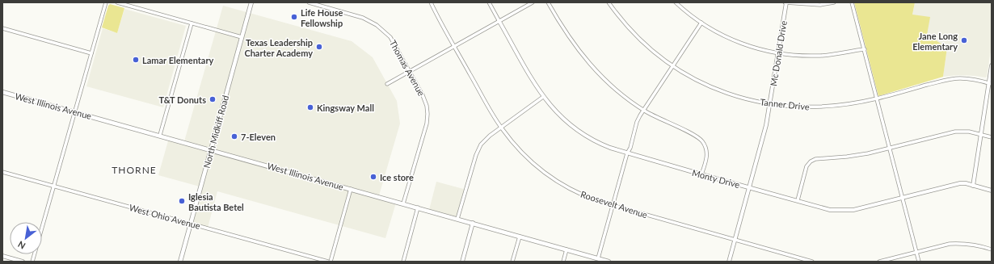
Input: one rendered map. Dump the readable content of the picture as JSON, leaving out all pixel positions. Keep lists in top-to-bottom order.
{
  "streets": {
    "main road": ["West Illinois Avenue", "North Midkiff Road"],
    "street": [
      "Mc Donald Drive",
      "Thomas Avenue",
      "Tanner Drive",
      "Monty Drive",
      "Roosevelt Avenue",
      "West Ohio Avenue"
    ]
  },
  "crossings": [
    ["Mc Donald Drive", "Tanner Drive"],
    ["Mc Donald Drive", "Monty Drive"],
    ["Mc Donald Drive", "Roosevelt Avenue"],
    ["Thomas Avenue", "West Illinois Avenue"],
    ["West Illinois Avenue", "North Midkiff Road"],
    ["North Midkiff Road", "West Ohio Avenue"]
  ],
  "districts": ["THORNE"],
  "places": [
    "Life House Fellowship",
    "Jane Long Elementary",
    "Texas Leadership Charter Academy",
    "Lamar Elementary",
    "T&T Donuts",
    "Kingsway Mall",
    "7-Eleven",
    "Ice store",
    "Iglesia Bautista Betel"
  ],
  "north": "bottom left"
}
